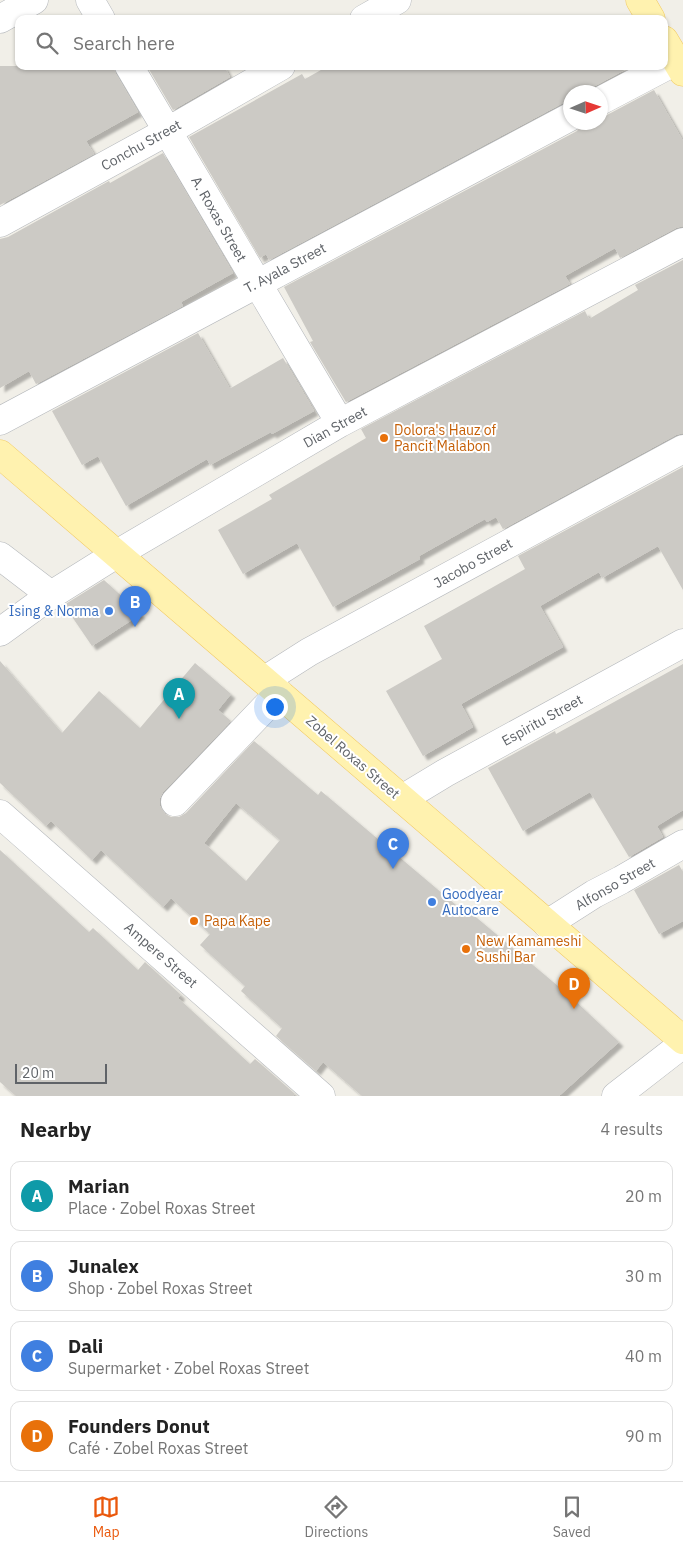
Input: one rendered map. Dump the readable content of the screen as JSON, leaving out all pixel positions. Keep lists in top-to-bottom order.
{
  "streets": {
    "main road": ["Zobel Roxas Street"],
    "street": [
      "Conchu Street",
      "A. Roxas Street",
      "T. Ayala Street",
      "Dian Street",
      "Jacobo Street",
      "Espiritu Street",
      "Alfonso Street",
      "Ampere Street"
    ]
  },
  "crossings": [
    ["Conchu Street", "A. Roxas Street"],
    ["A. Roxas Street", "T. Ayala Street"],
    ["A. Roxas Street", "Dian Street"],
    ["Dian Street", "Zobel Roxas Street"],
    ["Jacobo Street", "Zobel Roxas Street"],
    ["Espiritu Street", "Zobel Roxas Street"],
    ["Zobel Roxas Street", "Alfonso Street"]
  ],
  "places": [
    "Dolora's Hauz of Pancit Malabon",
    "Ising & Norma",
    "Goodyear Autocare",
    "Papa Kape",
    "New Kamameshi Sushi Bar"
  ],
  "scale_bar": "20 m",
  "north": "right",
  "page": {
    "search": "Search here",
    "pins": [
      "B",
      "A",
      "C",
      "D"
    ],
    "scale": "20 m",
    "heading": ["Nearby", "4 results"],
    "list": [
      {
        "mark": "A",
        "name": "Marian",
        "note": "Place · Zobel Roxas Street",
        "value": "20 m"
      },
      {
        "mark": "B",
        "name": "Junalex",
        "note": "Shop · Zobel Roxas Street",
        "value": "30 m"
      },
      {
        "mark": "C",
        "name": "Dali",
        "note": "Supermarket · Zobel Roxas Street",
        "value": "40 m"
      },
      {
        "mark": "D",
        "name": "Founders Donut",
        "note": "Café · Zobel Roxas Street",
        "value": "90 m"
      }
    ],
    "nav": ["Map", "Directions", "Saved"]
  }
}
